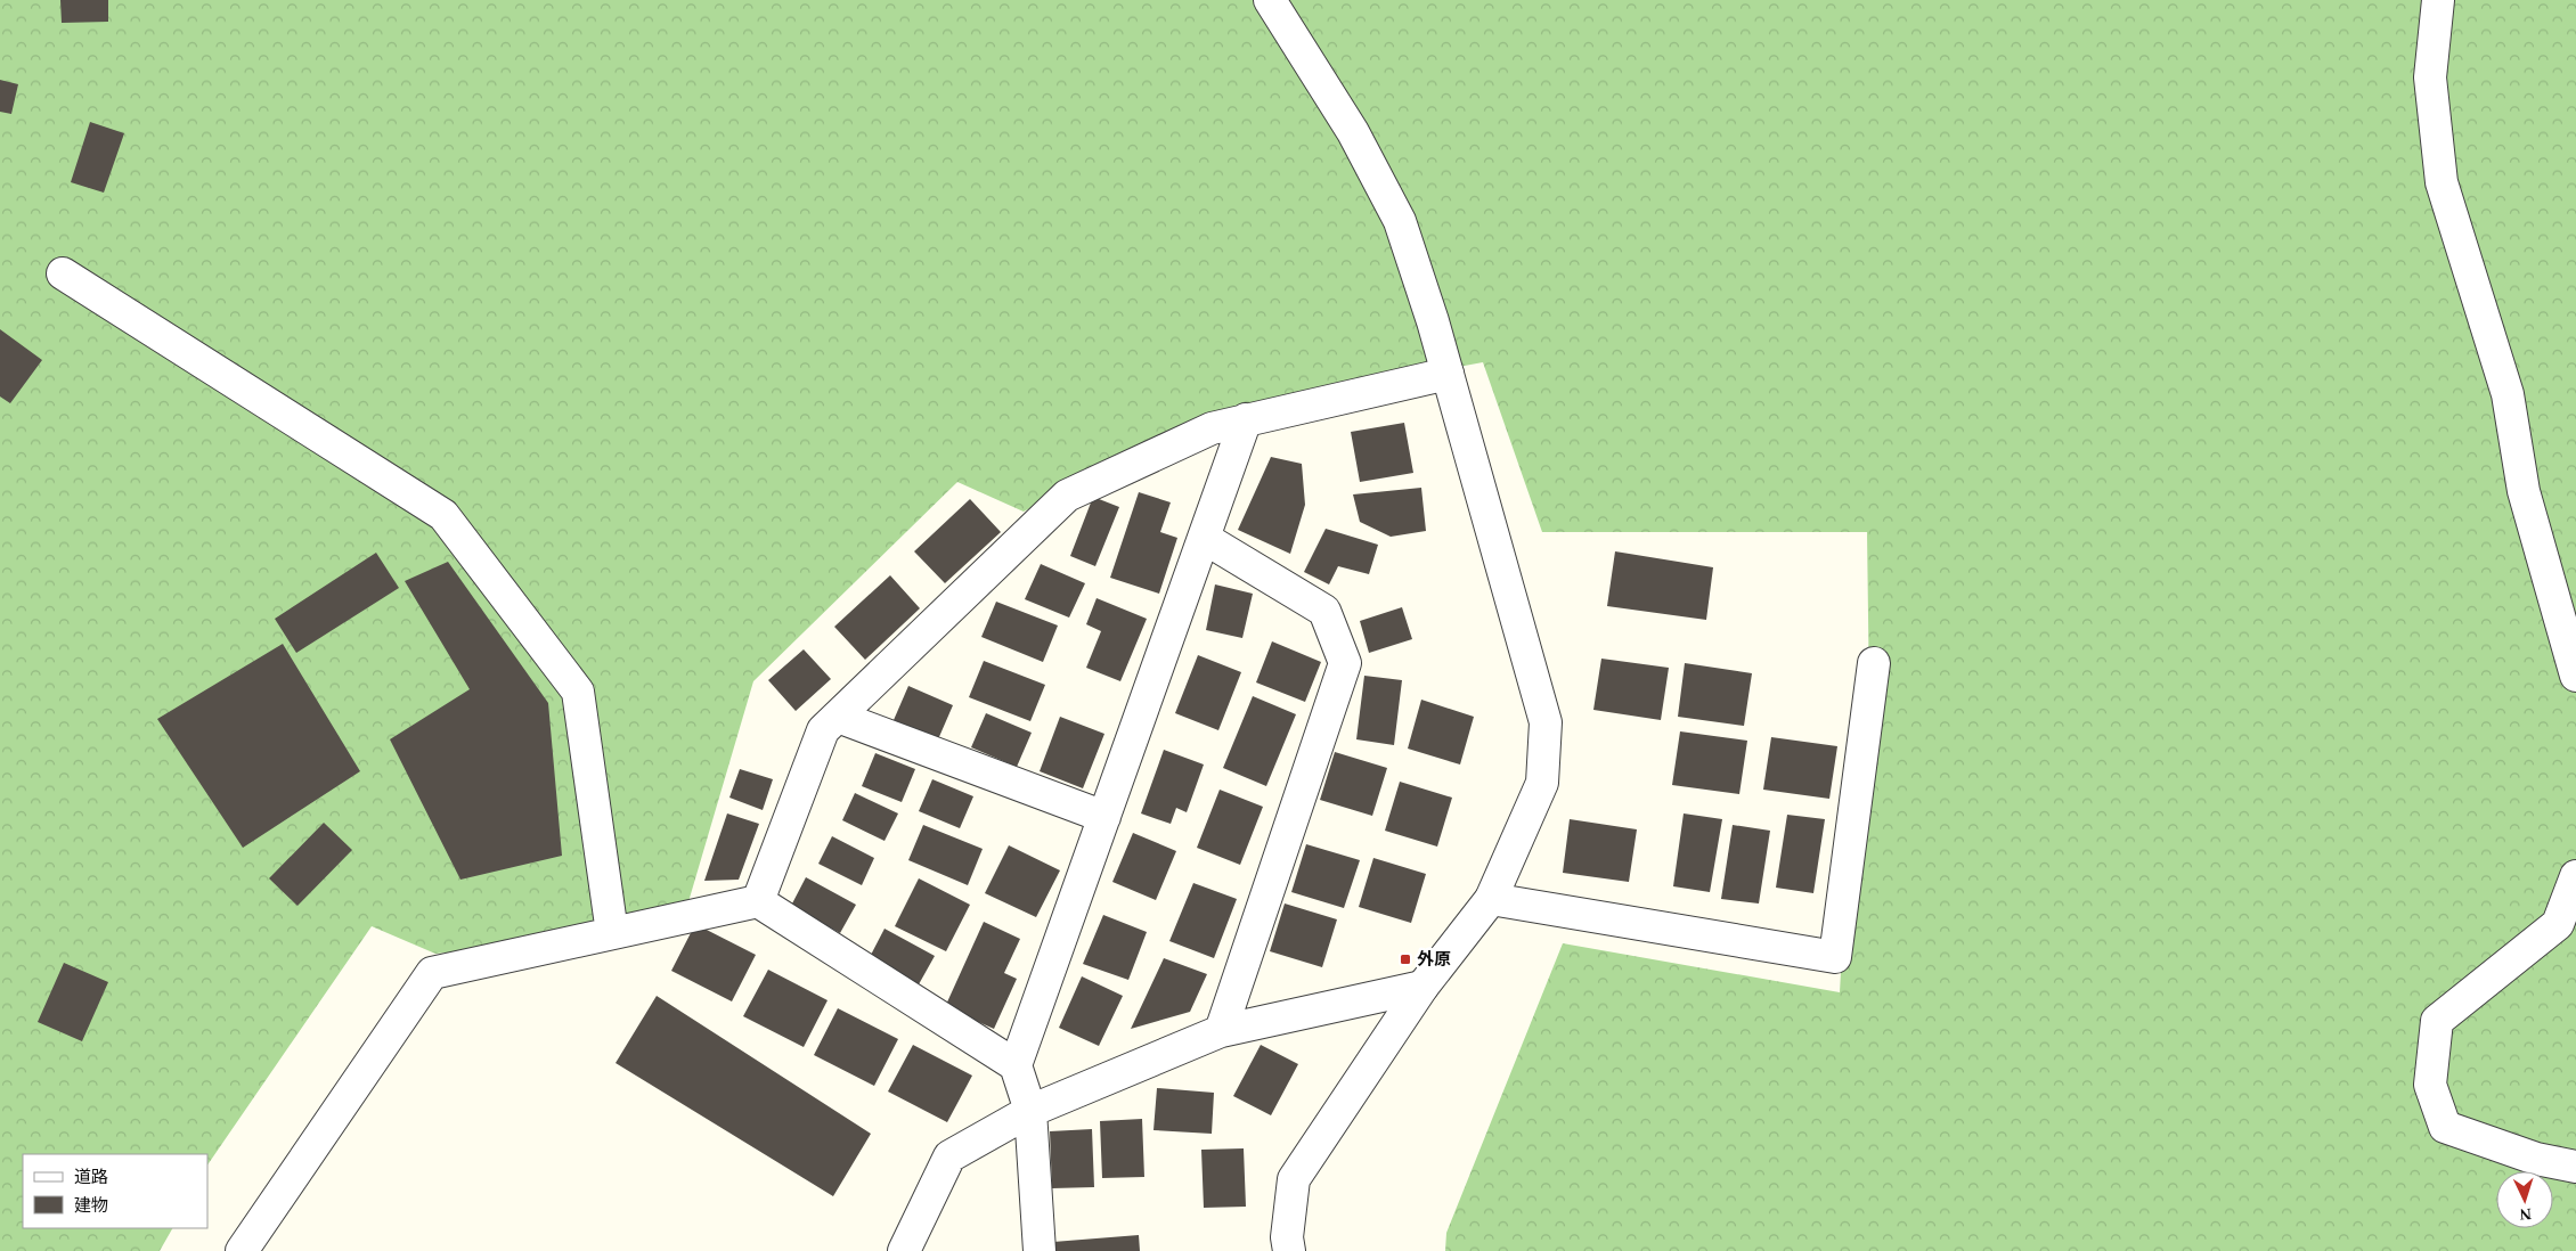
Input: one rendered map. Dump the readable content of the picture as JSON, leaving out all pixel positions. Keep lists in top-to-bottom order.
{
  "places": {
    "transit": ["外原"]
  },
  "legend": ["道路", "建物"],
  "north": "bottom"
}
